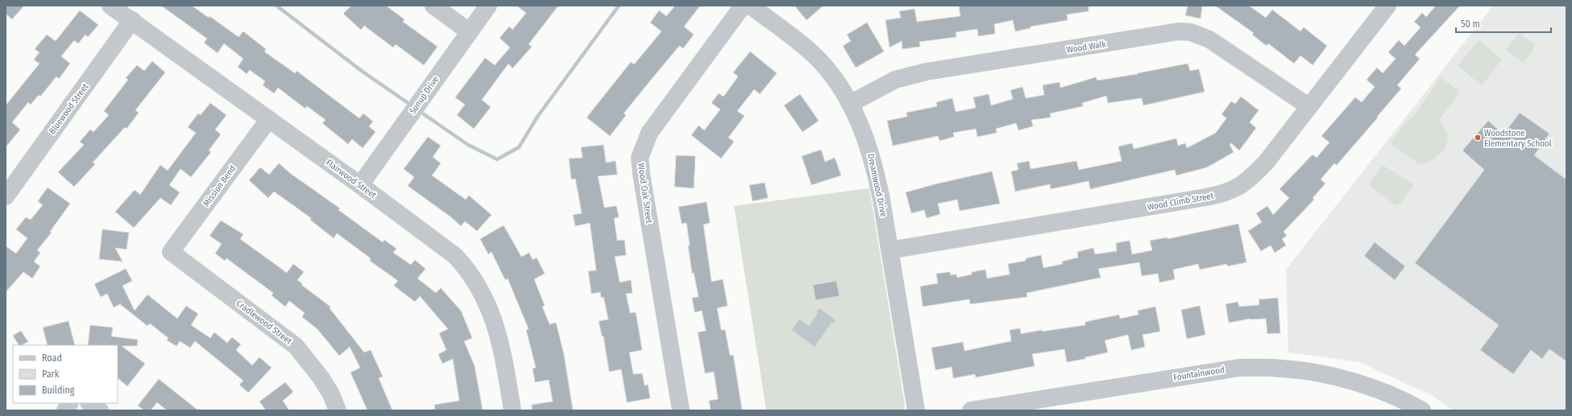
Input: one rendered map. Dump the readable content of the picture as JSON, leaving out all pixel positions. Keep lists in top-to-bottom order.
{
  "streets": {
    "street": [
      "Wood Walk",
      "Sunup Drive",
      "Bluewood Street",
      "Flairwood Street",
      "Dreamwood Drive",
      "Mission Bend",
      "Wood Oak Street",
      "Wood Climb Street",
      "Cradlewood Street",
      "Fountainwood"
    ]
  },
  "crossings": [
    ["Wood Walk", "Dreamwood Drive"],
    ["Wood Walk", "Wood Climb Street"],
    ["Sunup Drive", "Flairwood Street"],
    ["Bluewood Street", "Flairwood Street"],
    ["Flairwood Street", "Mission Bend"],
    ["Dreamwood Drive", "Wood Climb Street"],
    ["Mission Bend", "Cradlewood Street"]
  ],
  "places": ["Woodstone Elementary School"],
  "legend": ["Road", "Park", "Building"],
  "scale_bar": "50 m"
}
